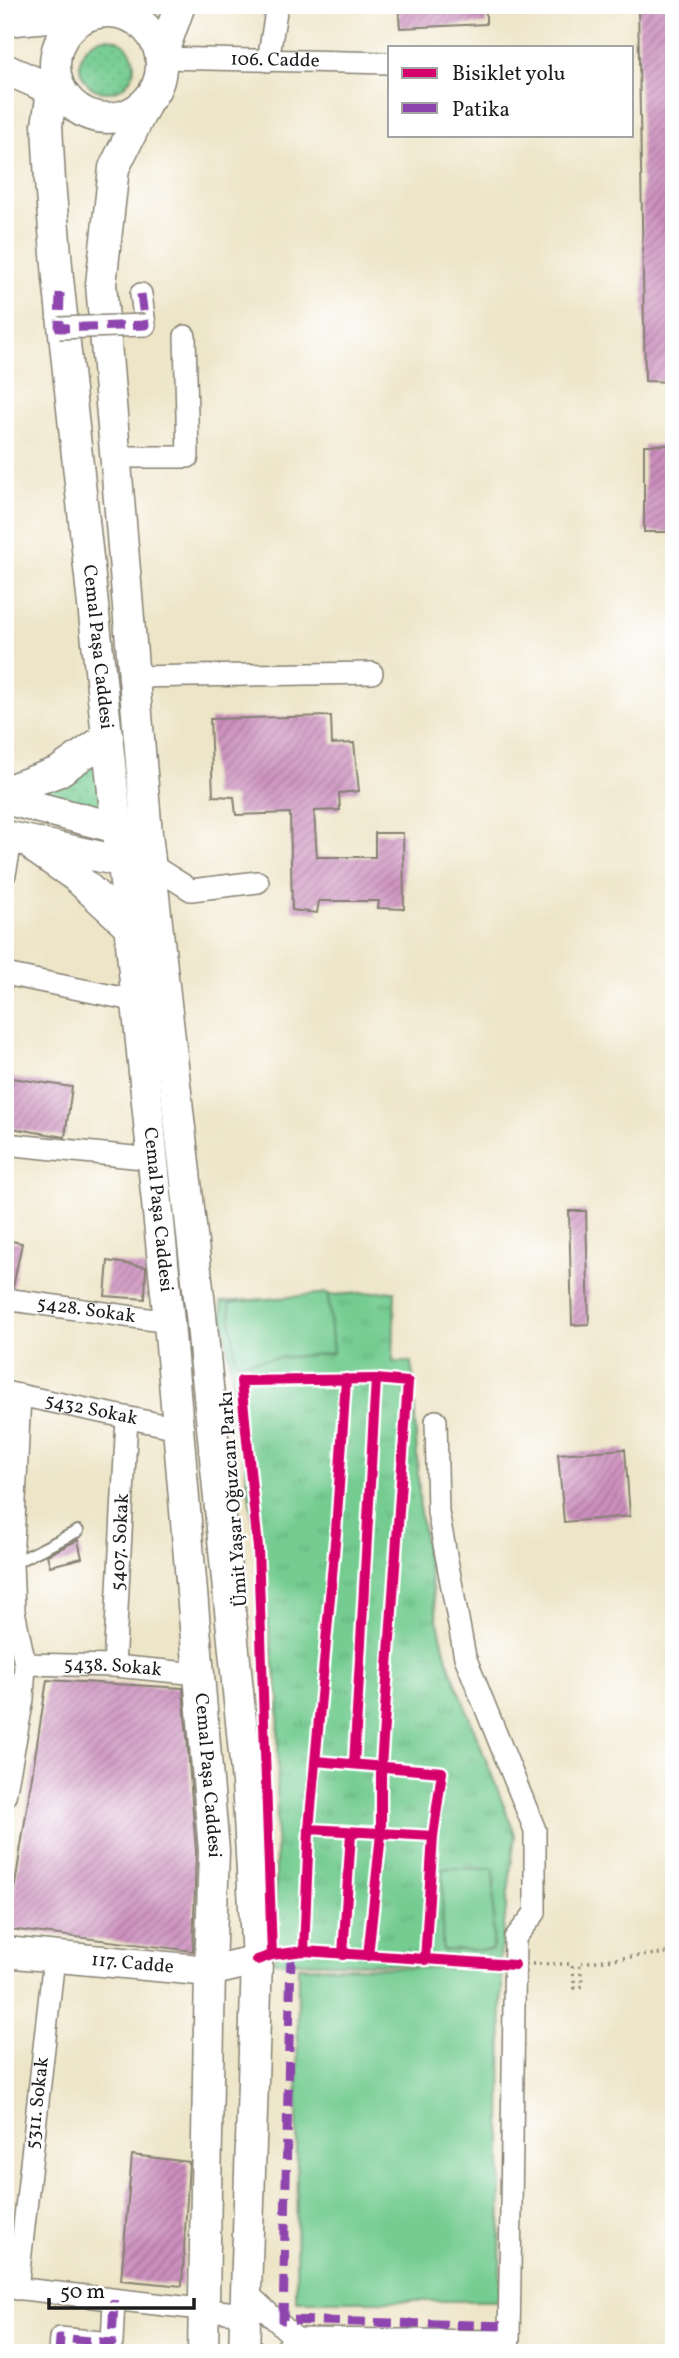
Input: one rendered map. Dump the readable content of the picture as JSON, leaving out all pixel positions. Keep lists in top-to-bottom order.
{
  "streets": {
    "main road": ["Cemal Paşa Caddesi", "117. Cadde"],
    "street": [
      "106. Cadde",
      "5428. Sokak",
      "5432 Sokak",
      "5407. Sokak",
      "5438. Sokak",
      "5311. Sokak"
    ],
    "cycle path": ["Ümit Yaşar Oğuzcan Parkı"]
  },
  "crossings": [
    ["106. Cadde", "Cemal Paşa Caddesi"],
    ["Cemal Paşa Caddesi", "5428. Sokak"],
    ["Cemal Paşa Caddesi", "5432 Sokak"],
    ["Cemal Paşa Caddesi", "5438. Sokak"],
    ["Cemal Paşa Caddesi", "117. Cadde"],
    ["5432 Sokak", "5407. Sokak"],
    ["5407. Sokak", "5438. Sokak"],
    ["117. Cadde", "5311. Sokak"]
  ],
  "legend": ["Bisiklet yolu", "Patika"],
  "scale_bar": "50 m"
}
